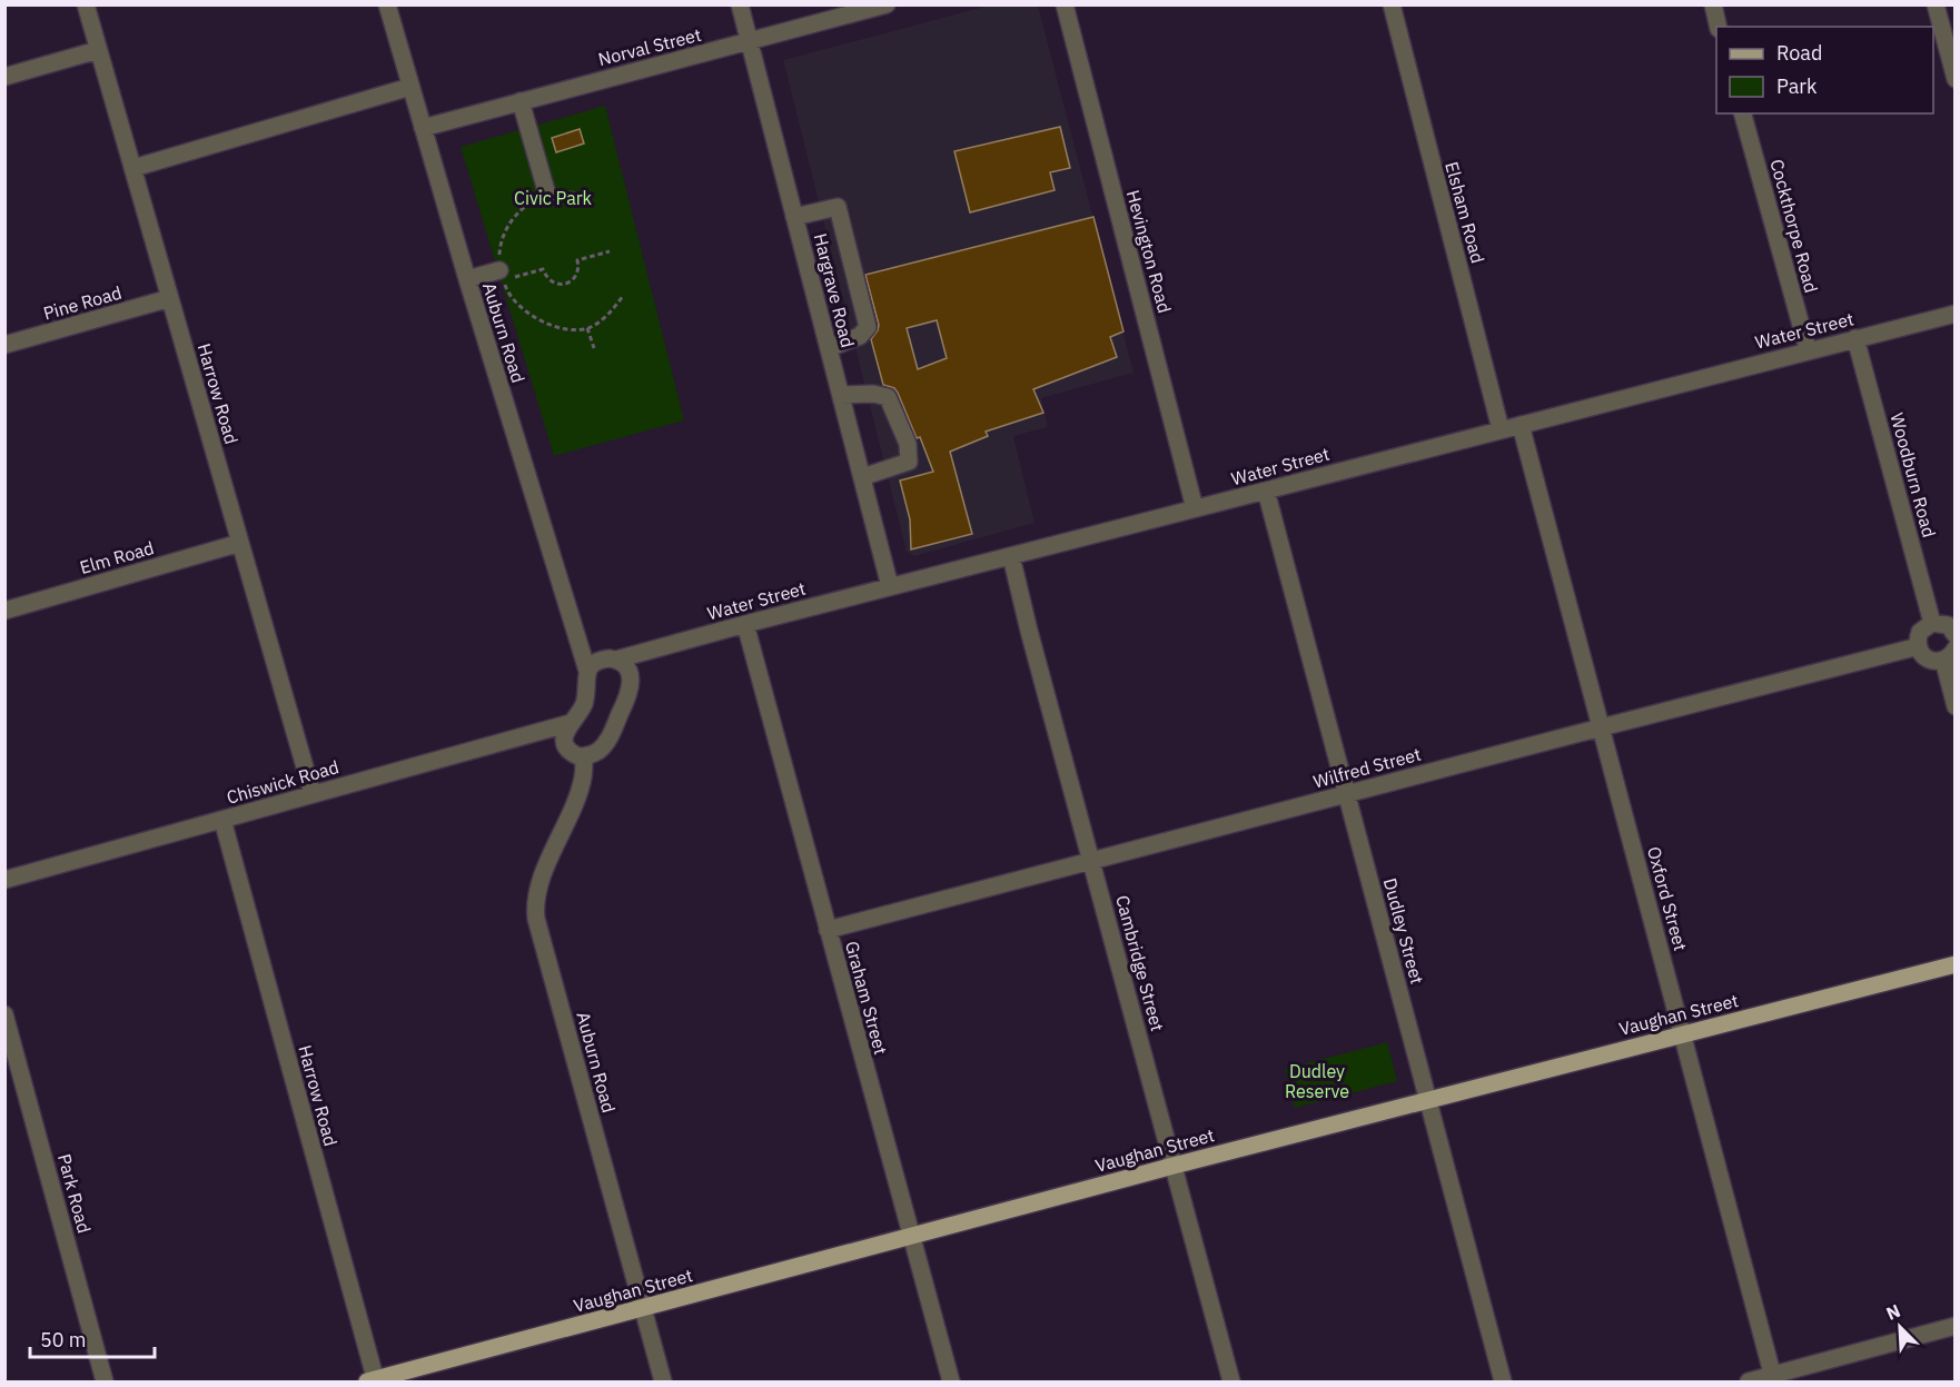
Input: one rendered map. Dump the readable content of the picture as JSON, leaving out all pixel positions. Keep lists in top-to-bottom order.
{
  "streets": {
    "main road": ["Vaughan Street"],
    "street": [
      "Norval Street",
      "Elsham Road",
      "Cockthorpe Road",
      "Hevington Road",
      "Hargrave Road",
      "Pine Road",
      "Water Street",
      "Auburn Road",
      "Harrow Road",
      "Woodburn Road",
      "Elm Road",
      "Wilfred Street",
      "Chiswick Road",
      "Oxford Street",
      "Dudley Street",
      "Cambridge Street",
      "Graham Street",
      "Park Road"
    ]
  },
  "crossings": [
    ["Norval Street", "Hargrave Road"],
    ["Norval Street", "Auburn Road"],
    ["Elsham Road", "Water Street"],
    ["Cockthorpe Road", "Water Street"],
    ["Hevington Road", "Water Street"],
    ["Hargrave Road", "Water Street"],
    ["Pine Road", "Harrow Road"],
    ["Water Street", "Auburn Road"],
    ["Water Street", "Woodburn Road"],
    ["Water Street", "Oxford Street"],
    ["Water Street", "Dudley Street"],
    ["Water Street", "Cambridge Street"],
    ["Water Street", "Graham Street"],
    ["Auburn Road", "Vaughan Street"],
    ["Harrow Road", "Elm Road"],
    ["Harrow Road", "Chiswick Road"],
    ["Harrow Road", "Vaughan Street"],
    ["Wilfred Street", "Oxford Street"],
    ["Wilfred Street", "Dudley Street"],
    ["Wilfred Street", "Cambridge Street"],
    ["Wilfred Street", "Graham Street"],
    ["Oxford Street", "Vaughan Street"],
    ["Dudley Street", "Vaughan Street"],
    ["Cambridge Street", "Vaughan Street"],
    ["Graham Street", "Vaughan Street"]
  ],
  "parks": ["Civic Park", "Dudley Reserve"],
  "legend": ["Road", "Park"],
  "scale_bar": "50 m",
  "north": "top left"
}
